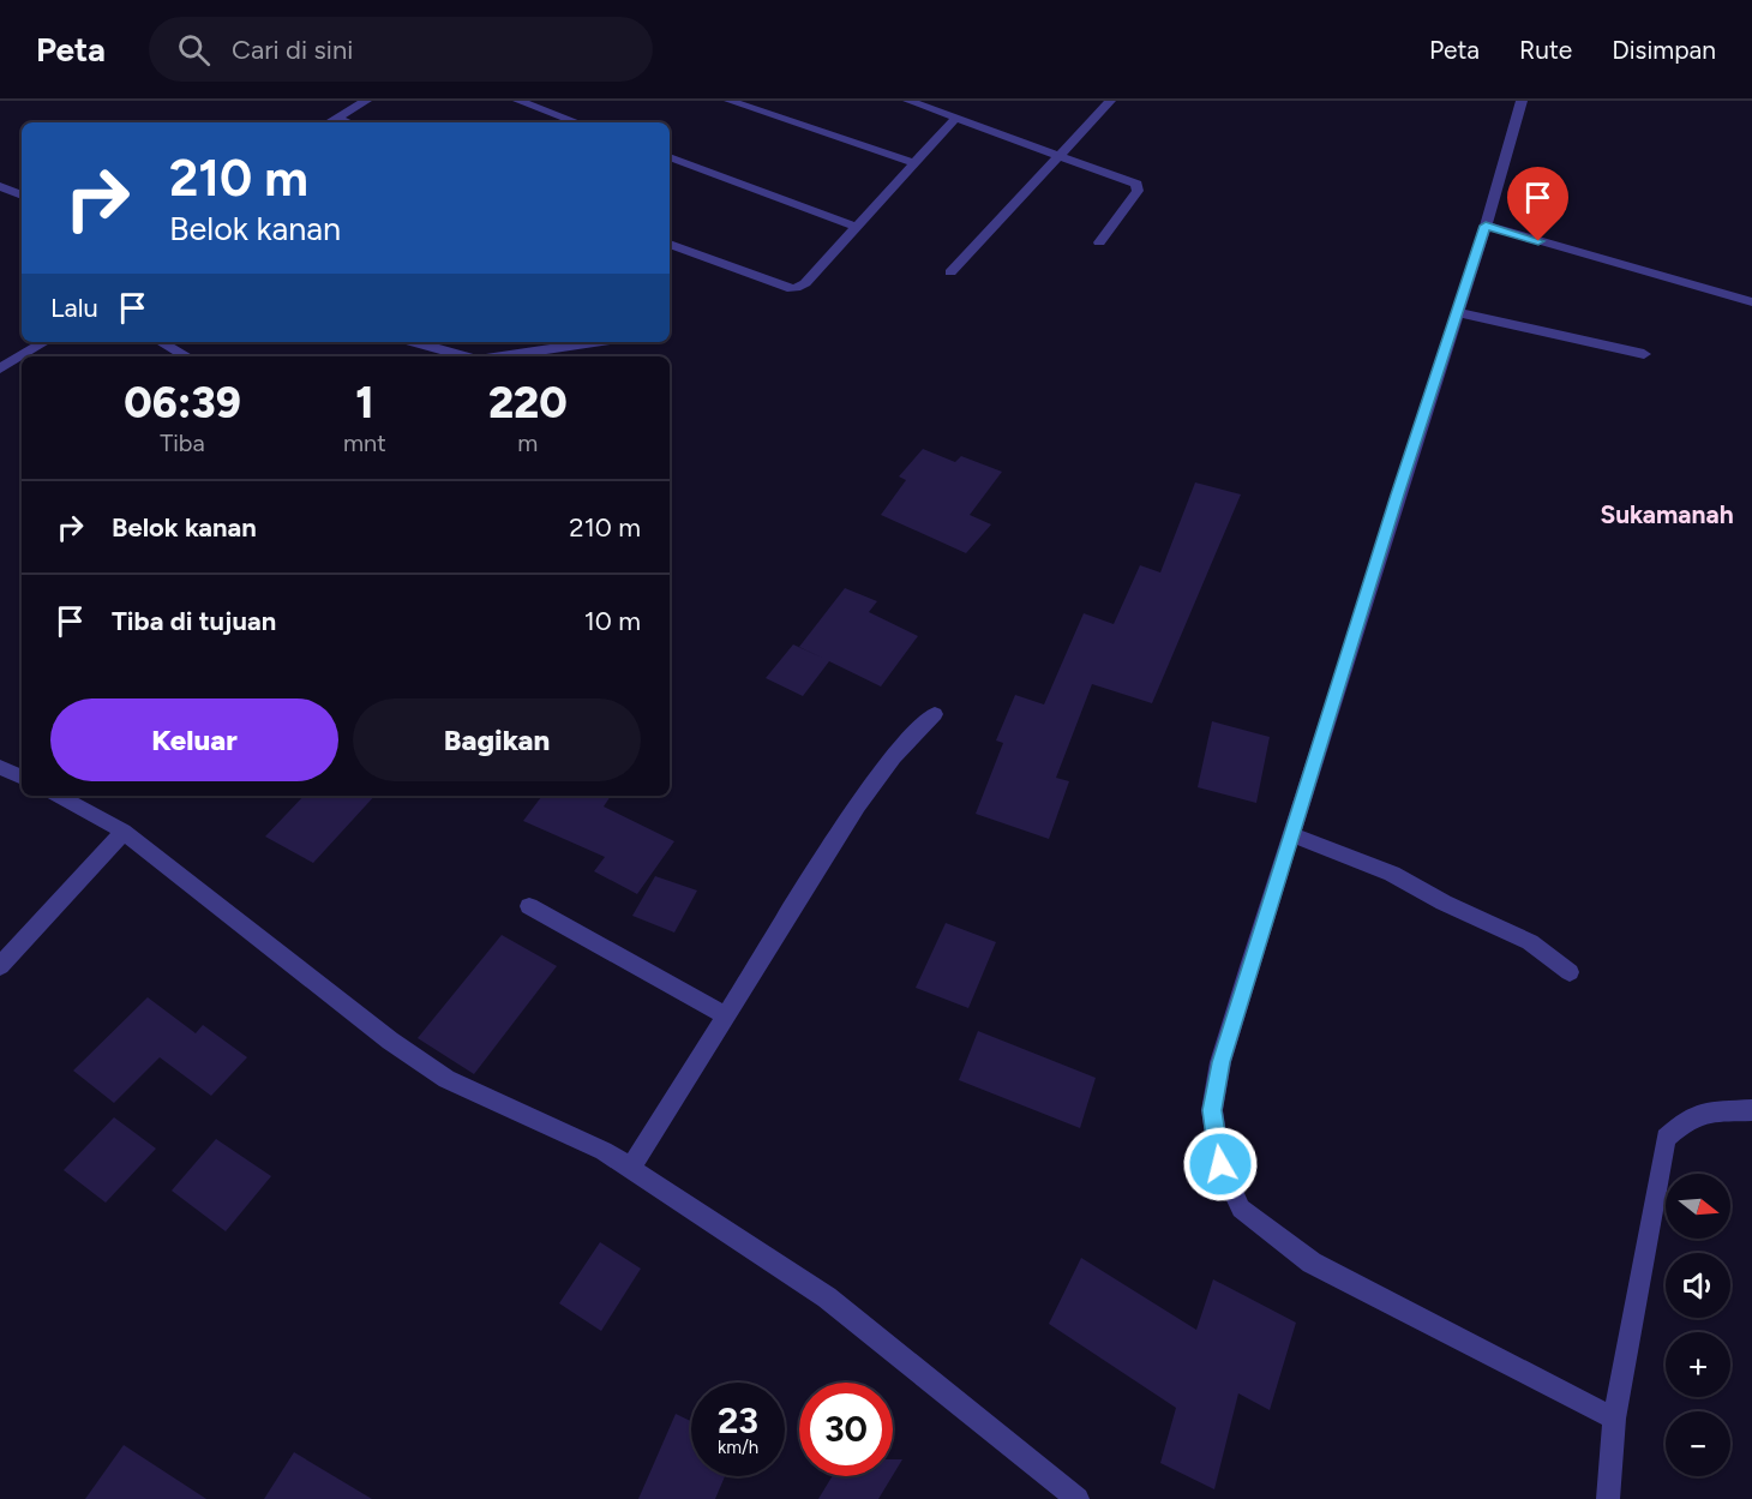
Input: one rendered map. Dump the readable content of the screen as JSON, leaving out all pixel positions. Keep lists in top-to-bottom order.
{
  "districts": ["Sukamanah"],
  "north": "right",
  "page": {
    "header": "Peta",
    "search": "Cari di sini",
    "nav": ["Peta", "Rute", "Disimpan"],
    "turn": ["210 m", "Belok kanan"],
    "then": "Lalu",
    "eta": [
      "06:39",
      "Tiba",
      "1",
      "mnt",
      "220",
      "m"
    ],
    "list": [
      {
        "name": "Belok kanan",
        "value": "210 m"
      },
      {
        "name": "Tiba di tujuan",
        "value": "10 m"
      }
    ],
    "buttons": ["Keluar", "Bagikan"],
    "map_buttons": ["+", "−"],
    "speed": "23 km/h",
    "limit": "30"
  }
}
